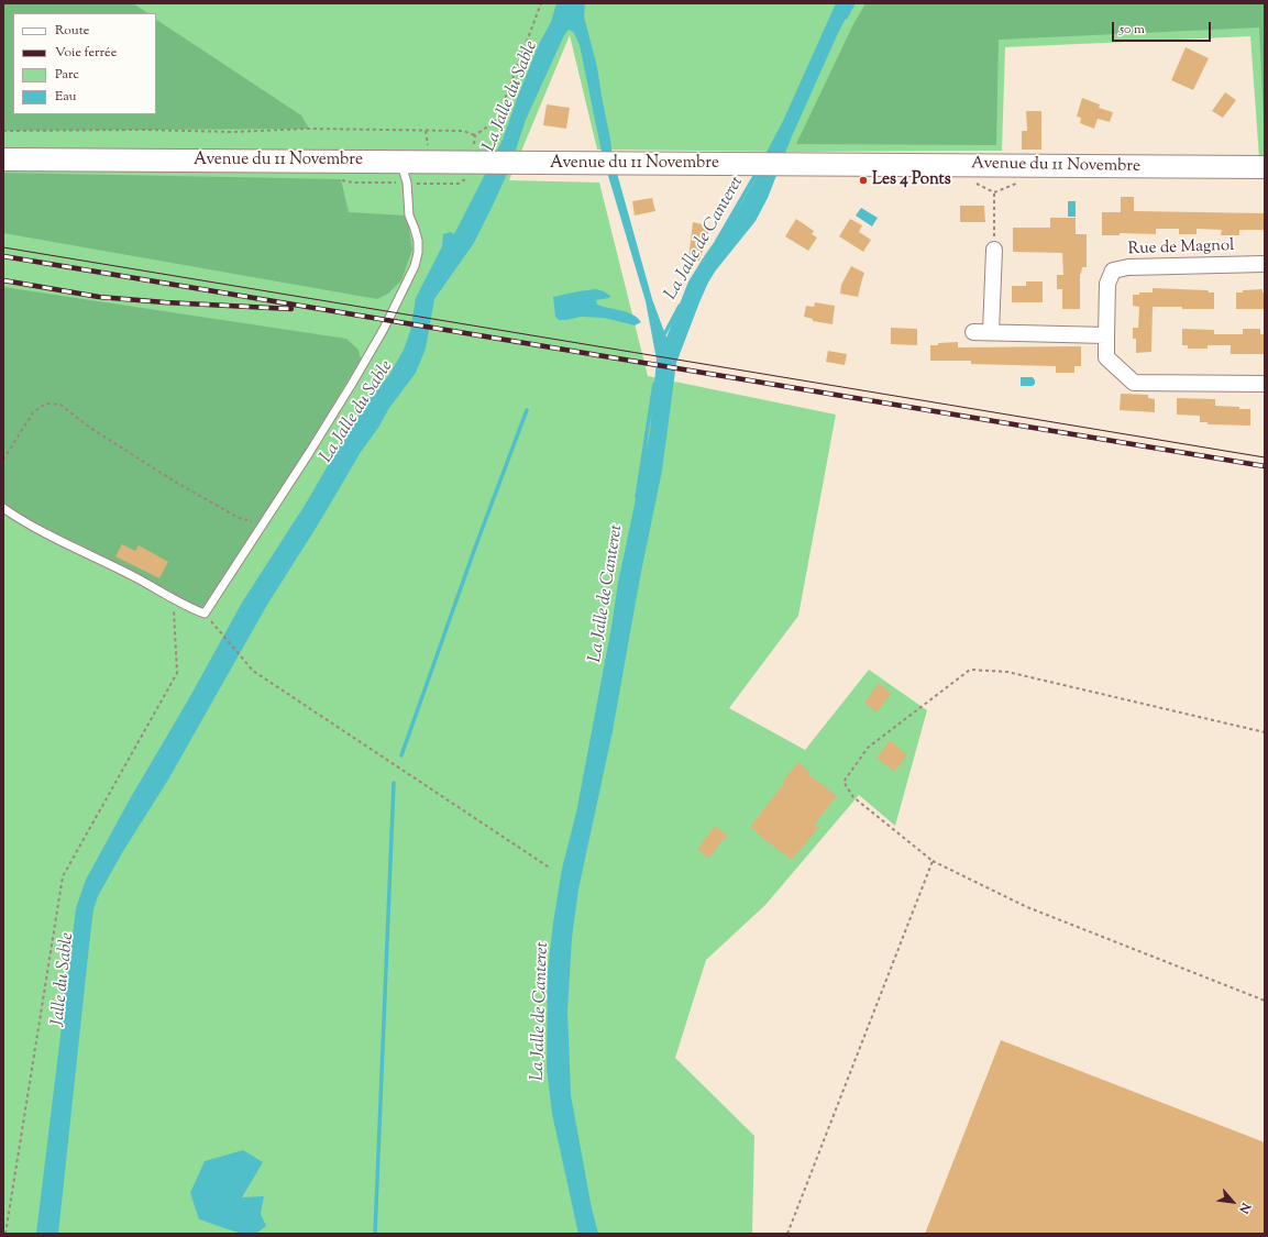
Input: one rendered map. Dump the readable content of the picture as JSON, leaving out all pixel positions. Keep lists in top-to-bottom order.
{
  "streets": {
    "main road": ["Avenue du 11 Novembre"],
    "street": ["Rue de Magnol"]
  },
  "water": ["La Jalle du Sable", "La Jalle de Canteret", "Jalle du Sable"],
  "places": ["Les 4 Ponts"],
  "legend": [
    "Route",
    "Voie ferrée",
    "Parc",
    "Eau"
  ],
  "scale_bar": "50 m",
  "north": "bottom right"
}
